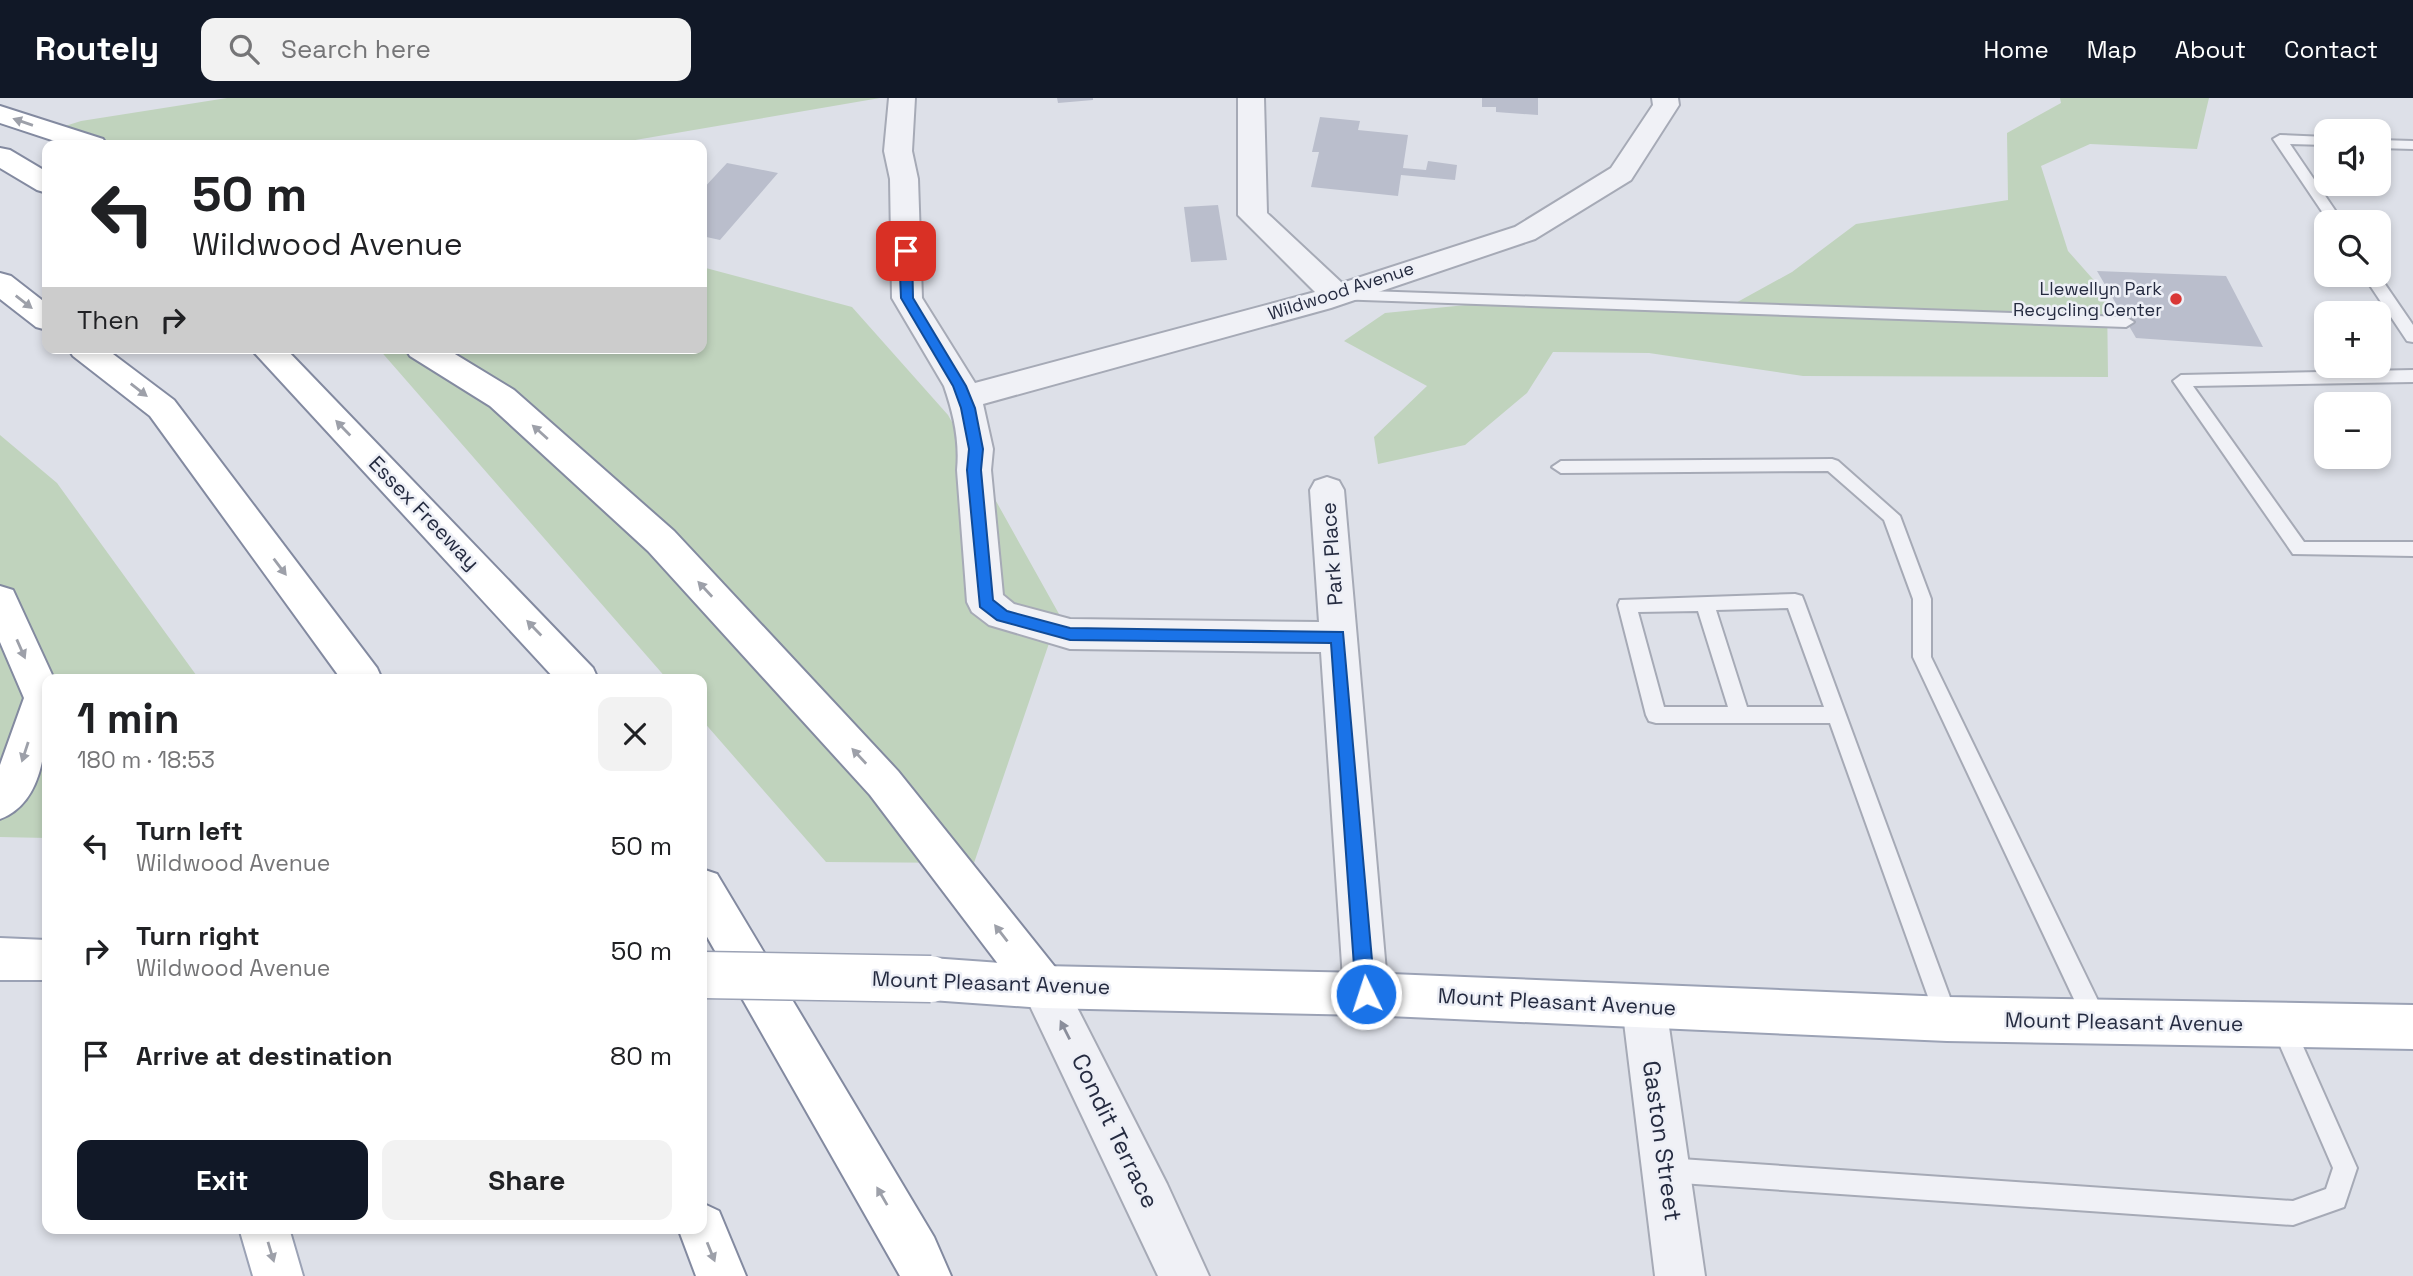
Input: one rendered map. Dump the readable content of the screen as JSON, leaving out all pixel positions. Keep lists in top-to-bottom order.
{
  "streets": {
    "main road": ["Essex Freeway", "Mount Pleasant Avenue"],
    "street": [
      "Wildwood Avenue",
      "Park Place",
      "Condit Terrace",
      "Gaston Street"
    ]
  },
  "crossings": [
    ["Park Place", "Mount Pleasant Avenue"],
    ["Mount Pleasant Avenue", "Condit Terrace"],
    ["Mount Pleasant Avenue", "Gaston Street"]
  ],
  "one_way": ["Condit Terrace"],
  "places": ["Llewellyn Park Recycling Center"],
  "page": {
    "header": "Routely",
    "search": "Search here",
    "nav": [
      "Home",
      "Map",
      "About",
      "Contact"
    ],
    "map_buttons": ["+", "−"],
    "turn": ["50 m", "Wildwood Avenue"],
    "then": "Then",
    "heading": ["1 min", "180 m · 18:53"],
    "list": [
      {
        "name": "Turn left",
        "note": "Wildwood Avenue",
        "value": "50 m"
      },
      {
        "name": "Turn right",
        "note": "Wildwood Avenue",
        "value": "50 m"
      },
      {
        "name": "Arrive at destination",
        "value": "80 m"
      }
    ],
    "buttons": ["Exit", "Share"]
  }
}
